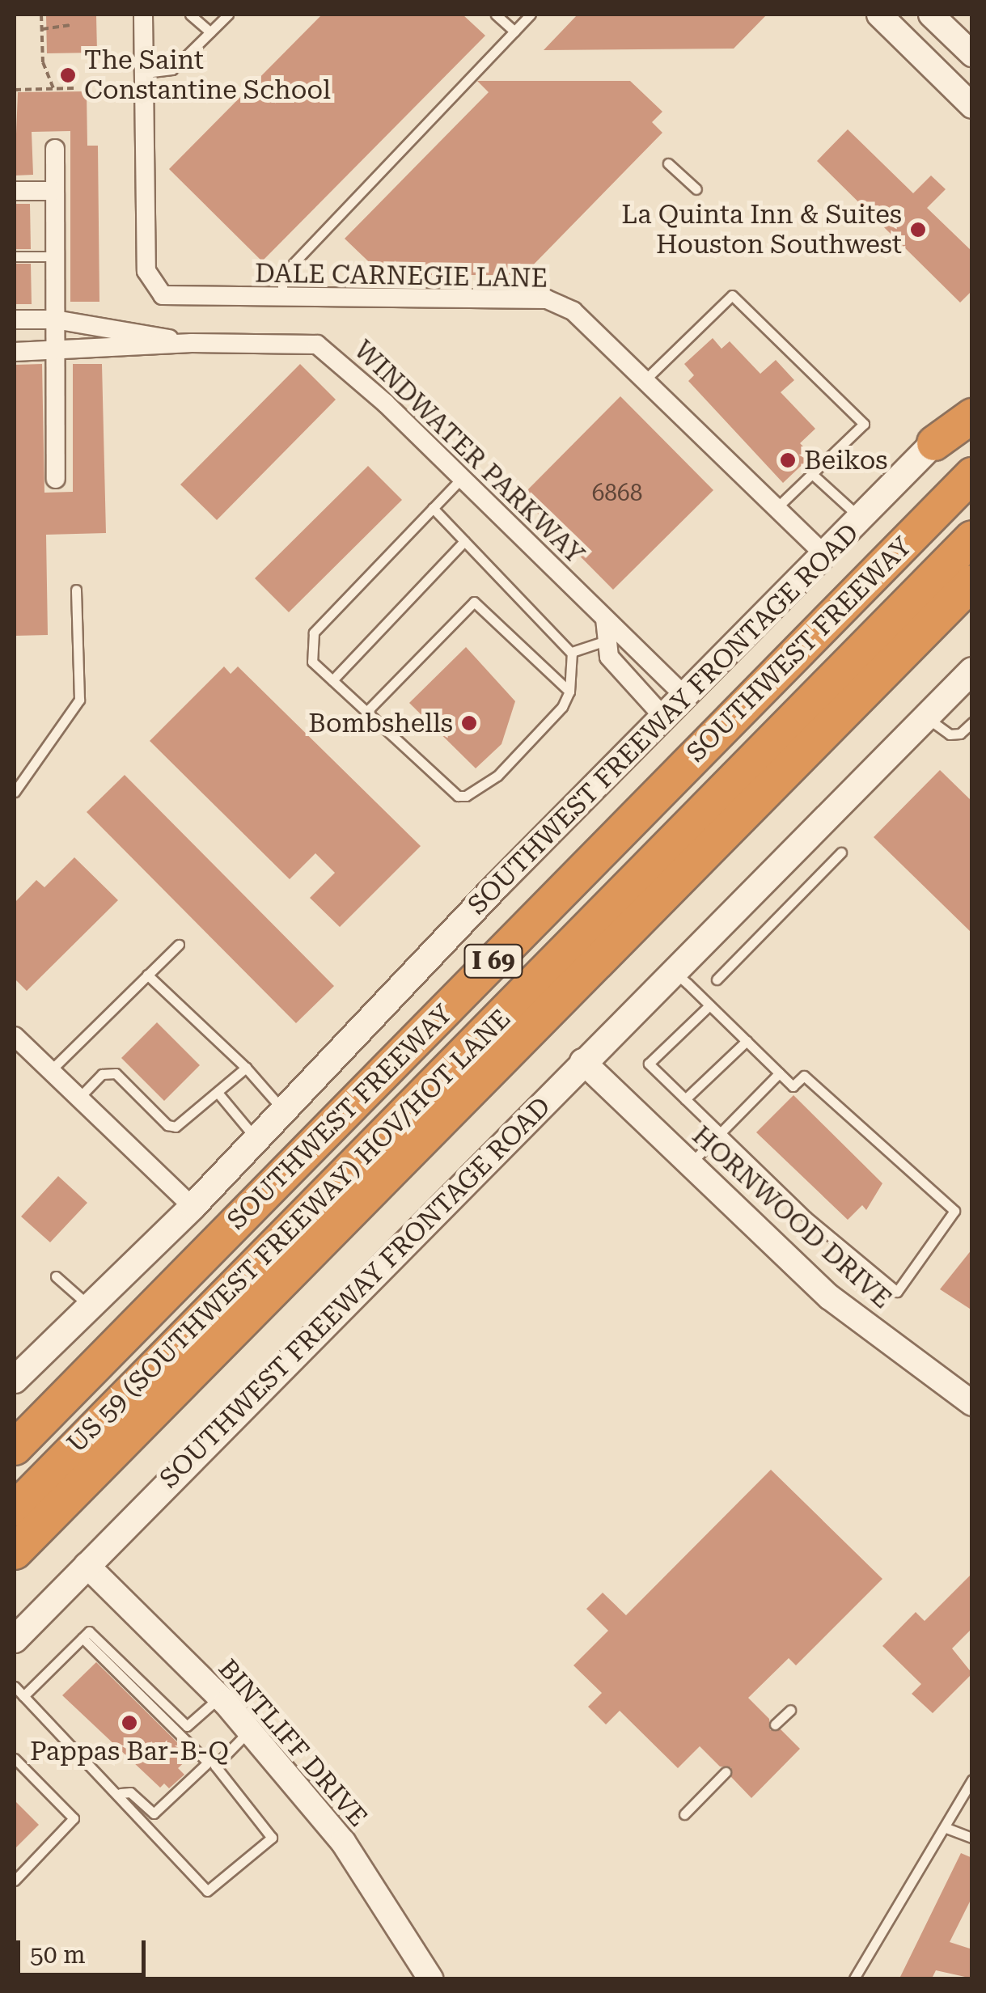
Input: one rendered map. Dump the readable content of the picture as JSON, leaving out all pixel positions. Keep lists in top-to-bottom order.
{
  "streets": {
    "highway": ["SOUTHWEST FREEWAY", "I 69", "US 59 (SOUTHWEST FREEWAY) HOV/HOT LANE"],
    "main road": ["SOUTHWEST FREEWAY FRONTAGE ROAD"],
    "street": [
      "DALE CARNEGIE LANE",
      "WINDWATER PARKWAY",
      "HORNWOOD DRIVE",
      "BINTLIFF DRIVE"
    ]
  },
  "crossings": [
    ["DALE CARNEGIE LANE", "SOUTHWEST FREEWAY FRONTAGE ROAD"],
    ["WINDWATER PARKWAY", "SOUTHWEST FREEWAY FRONTAGE ROAD"],
    ["SOUTHWEST FREEWAY FRONTAGE ROAD", "HORNWOOD DRIVE"],
    ["SOUTHWEST FREEWAY FRONTAGE ROAD", "BINTLIFF DRIVE"]
  ],
  "places": [
    "The Saint Constantine School",
    "La Quinta Inn & Suites Houston Southwest",
    "Beikos",
    "Bombshells",
    "Pappas Bar-B-Q"
  ],
  "house_numbers": ["6868"],
  "scale_bar": "50 m"
}
